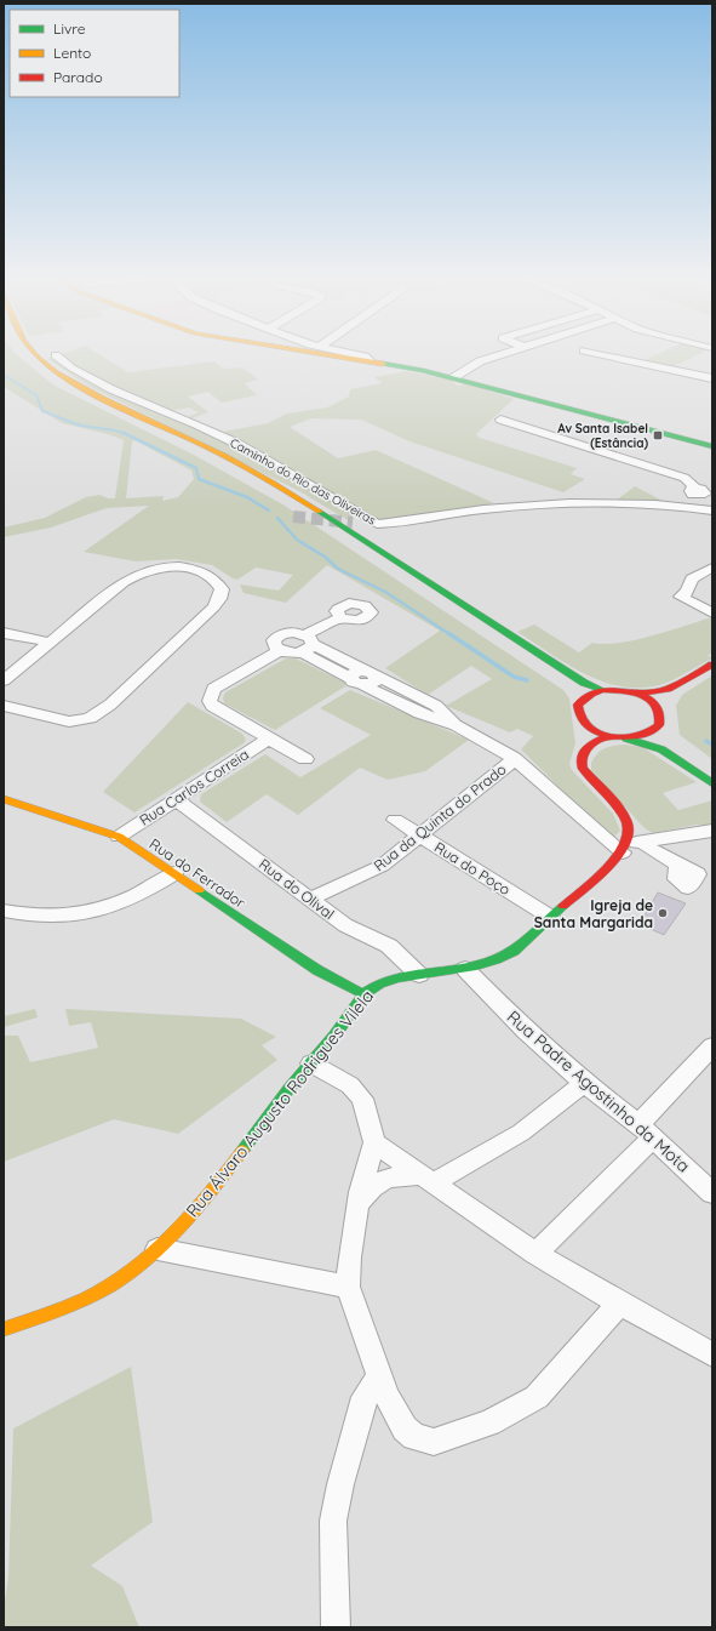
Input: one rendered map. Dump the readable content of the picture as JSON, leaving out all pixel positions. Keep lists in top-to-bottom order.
{
  "streets": {
    "main road": ["Rua do Ferrador", "Rua Álvaro Augusto Rodrigues Vilela"],
    "street": [
      "Caminho do Rio das Oliveiras",
      "Rua Carlos Correia",
      "Rua da Quinta do Prado",
      "Rua do Poço",
      "Rua do Olival",
      "Rua Padre Agostinho da Mota"
    ]
  },
  "crossings": [
    ["Rua Carlos Correia", "Rua do Ferrador"],
    ["Rua Carlos Correia", "Rua do Olival"],
    ["Rua da Quinta do Prado", "Rua do Poço"],
    ["Rua da Quinta do Prado", "Rua do Olival"],
    ["Rua do Poço", "Rua Álvaro Augusto Rodrigues Vilela"],
    ["Rua do Ferrador", "Rua Álvaro Augusto Rodrigues Vilela"],
    ["Rua do Olival", "Rua Álvaro Augusto Rodrigues Vilela"],
    ["Rua Padre Agostinho da Mota", "Rua Álvaro Augusto Rodrigues Vilela"]
  ],
  "places": {
    "transit": ["Av Santa Isabel (Estância)"],
    "other": ["Igreja de Santa Margarida"]
  },
  "legend": ["Livre", "Lento", "Parado"]
}
